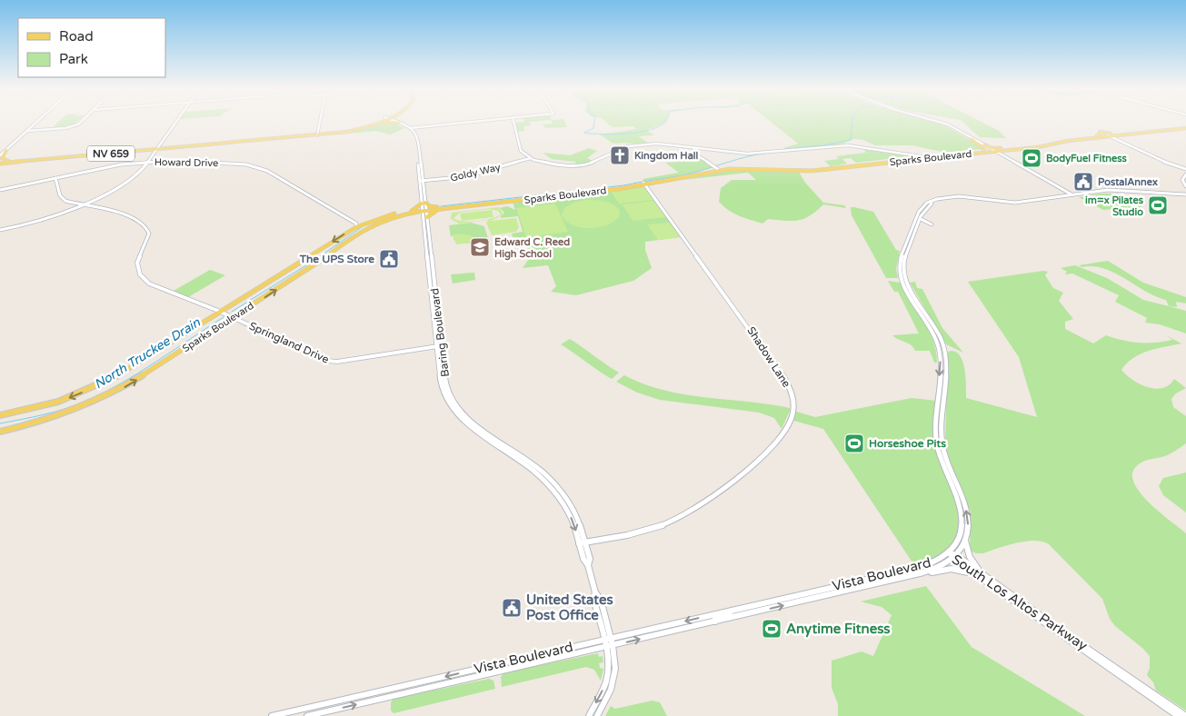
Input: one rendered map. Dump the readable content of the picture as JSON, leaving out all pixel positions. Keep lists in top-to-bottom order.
{
  "streets": {
    "main road": ["NV 659", "Sparks Boulevard"],
    "street": [
      "Howard Drive",
      "Goldy Way",
      "Baring Boulevard",
      "Springland Drive",
      "Shadow Lane",
      "Vista Boulevard",
      "South Los Altos Parkway"
    ]
  },
  "crossings": [
    ["Sparks Boulevard", "Howard Drive"],
    ["Sparks Boulevard", "Baring Boulevard"],
    ["Sparks Boulevard", "Springland Drive"],
    ["Sparks Boulevard", "Shadow Lane"],
    ["Goldy Way", "Baring Boulevard"],
    ["Baring Boulevard", "Springland Drive"],
    ["Baring Boulevard", "Shadow Lane"],
    ["Baring Boulevard", "Vista Boulevard"],
    ["Vista Boulevard", "South Los Altos Parkway"]
  ],
  "water": ["North Truckee Drain"],
  "places": {
    "church": ["Kingdom Hall"],
    "sports": [
      "BodyFuel Fitness",
      "im=x Pilates Studio",
      "Horseshoe Pits",
      "Anytime Fitness"
    ],
    "public building": ["PostalAnnex", "The UPS Store", "United States Post Office"],
    "school or university": ["Edward C. Reed High School"]
  },
  "legend": ["Road", "Park"]
}
